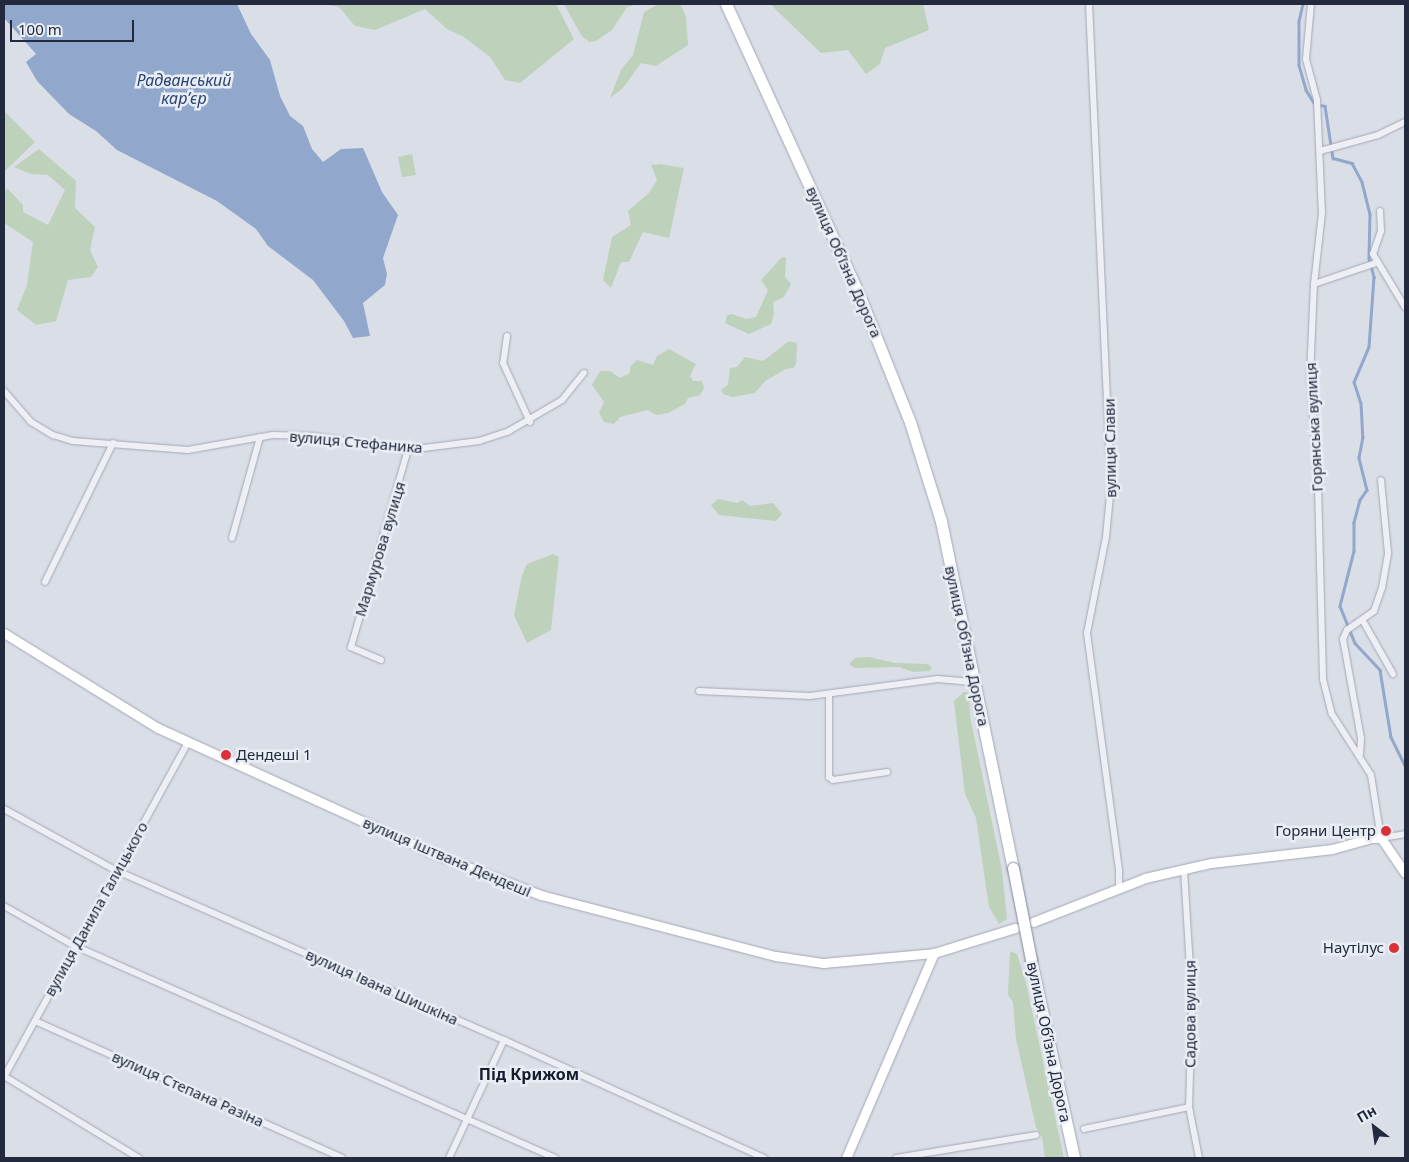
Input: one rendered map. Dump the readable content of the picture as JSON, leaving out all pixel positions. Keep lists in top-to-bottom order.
{
  "streets": {
    "highway": ["вулиця Обʼїзна Дорога"],
    "street": [
      "Горянська вулиця",
      "вулиця Стефаника",
      "вулиця Слави",
      "Мармурова вулиця",
      "вулиця Іштвана Дендеші",
      "вулиця Данила Галицького",
      "вулиця Івана Шишкіна",
      "Садова вулиця",
      "вулиця Степана Разіна"
    ]
  },
  "crossings": [
    ["вулиця Стефаника", "Мармурова вулиця"],
    ["вулиця Іштвана Дендеші", "вулиця Данила Галицького"],
    ["вулиця Данила Галицького", "вулиця Івана Шишкіна"],
    ["вулиця Данила Галицького", "вулиця Степана Разіна"]
  ],
  "districts": ["Під Крижом"],
  "water": ["Радванський карʼєр"],
  "places": ["Дендеші 1", "Горяни Центр", "Наутілус"],
  "scale_bar": "100 m",
  "north": "top left"
}
